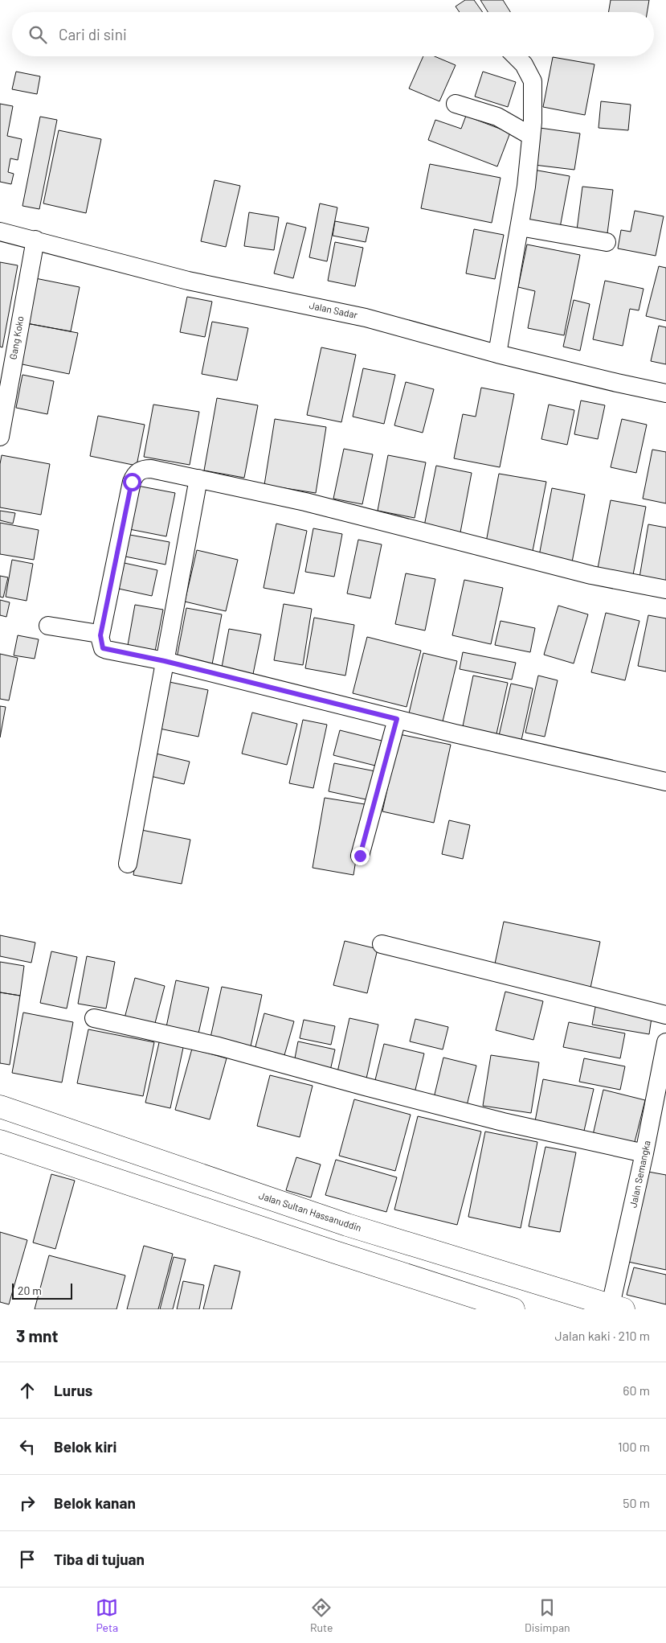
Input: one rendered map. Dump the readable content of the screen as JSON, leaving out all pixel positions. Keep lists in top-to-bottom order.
{
  "streets": {
    "main road": ["Jalan Sultan Hassanuddin"],
    "street": ["Jalan Sadar", "Gang Koko", "Jalan Semangka"]
  },
  "crossings": [
    ["Jalan Sadar", "Gang Koko"],
    ["Jalan Semangka", "Jalan Sultan Hassanuddin"]
  ],
  "scale_bar": "20 m",
  "page": {
    "search": "Cari di sini",
    "scale": "20 m",
    "heading": ["3 mnt", "Jalan kaki · 210 m"],
    "list": [
      ["Lurus", "60 m"],
      ["Belok kiri", "100 m"],
      ["Belok kanan", "50 m"],
      "Tiba di tujuan"
    ],
    "nav": ["Peta", "Rute", "Disimpan"]
  }
}
